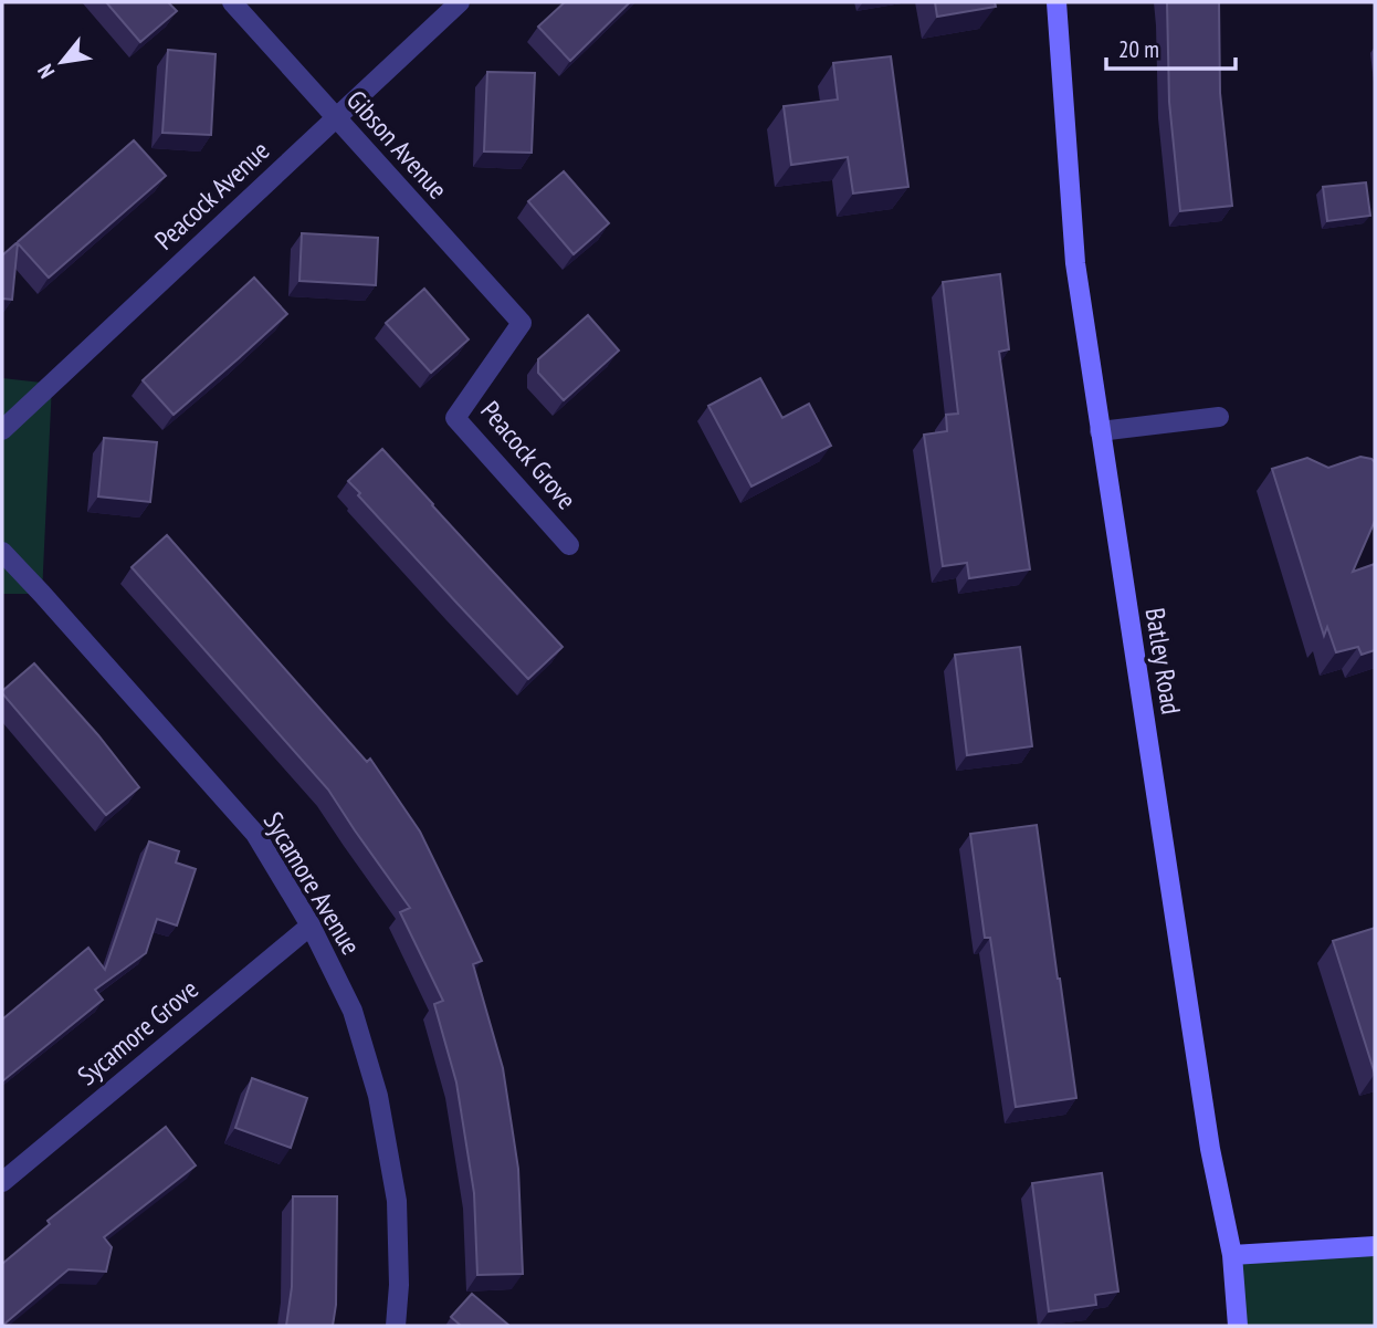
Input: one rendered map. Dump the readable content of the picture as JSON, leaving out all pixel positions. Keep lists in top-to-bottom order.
{
  "streets": {
    "street": [
      "Gibson Avenue",
      "Peacock Avenue",
      "Peacock Grove",
      "Batley Road",
      "Sycamore Avenue",
      "Sycamore Grove"
    ]
  },
  "crossings": [
    ["Gibson Avenue", "Peacock Avenue"],
    ["Gibson Avenue", "Peacock Grove"],
    ["Sycamore Avenue", "Sycamore Grove"]
  ],
  "scale_bar": "20 m",
  "north": "bottom left"
}
